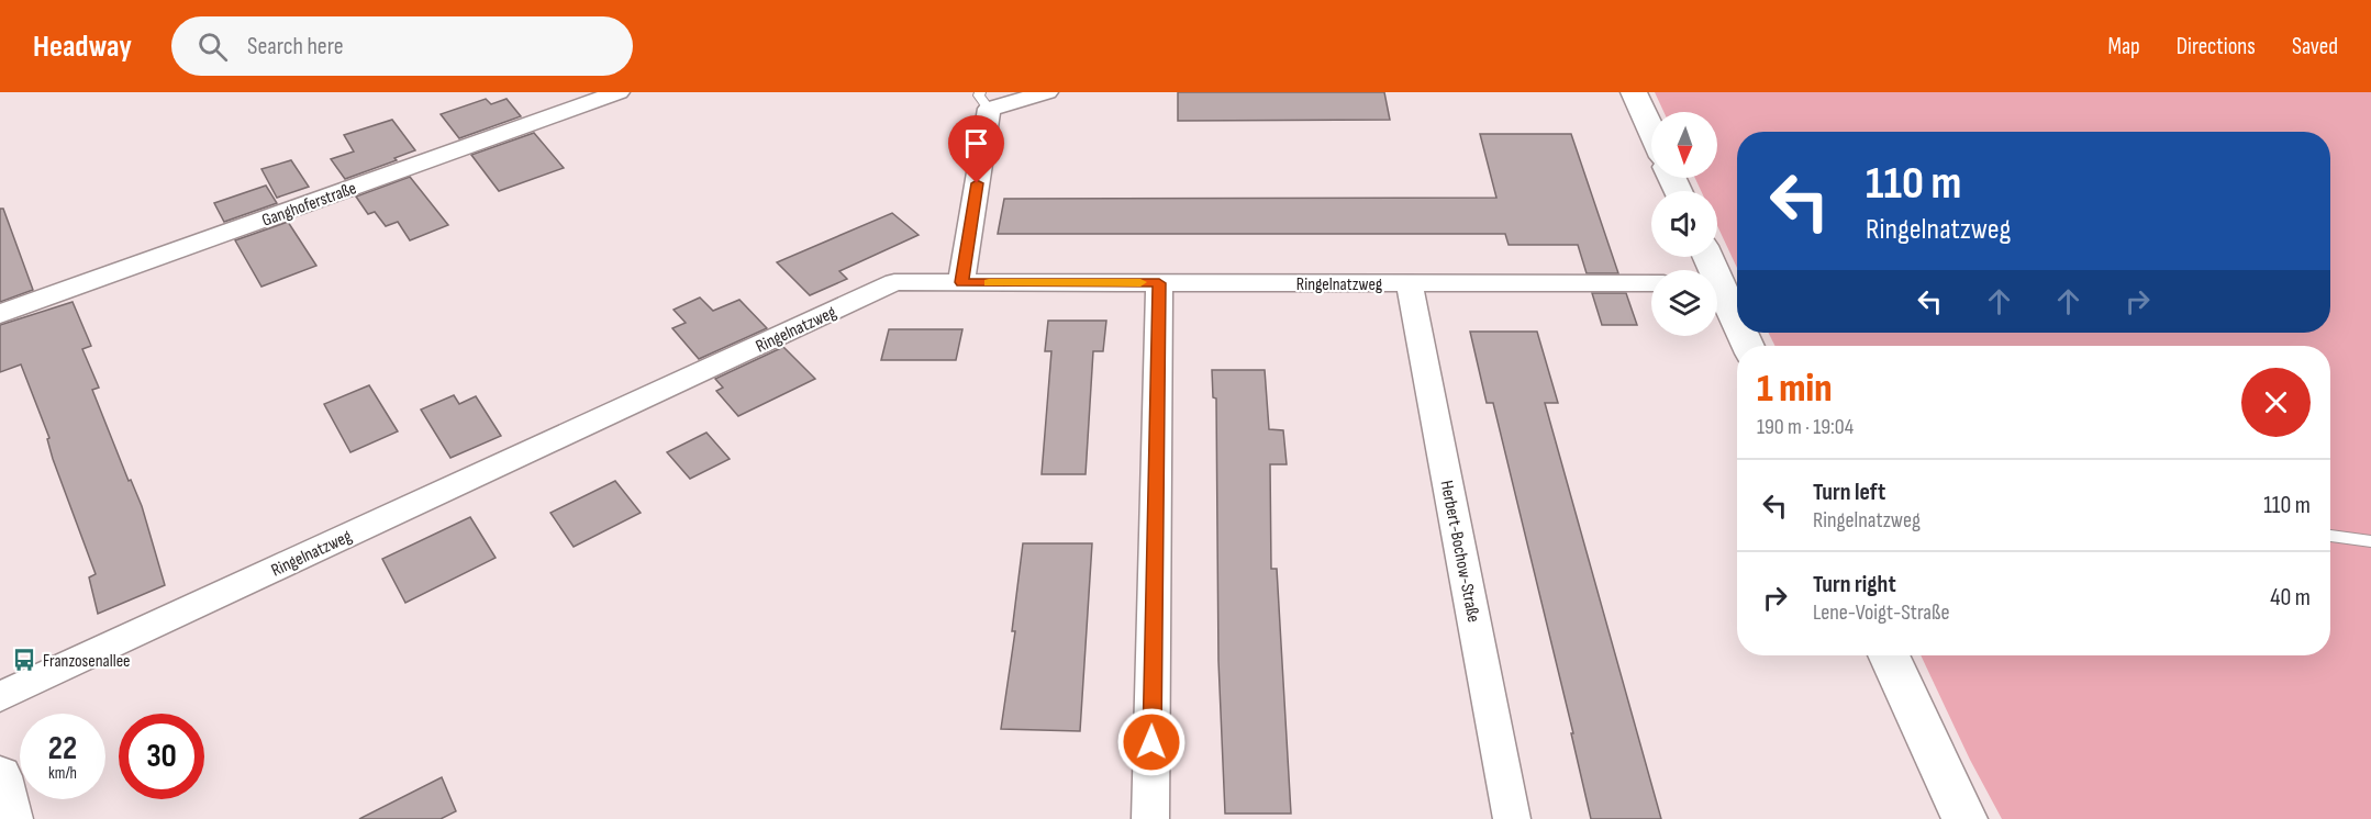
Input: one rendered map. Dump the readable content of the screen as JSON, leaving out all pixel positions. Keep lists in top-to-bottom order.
{
  "streets": {
    "street": ["Ganghoferstraße", "Ringelnatzweg", "Herbert-Bochow-Straße"]
  },
  "crossings": [
    ["Ringelnatzweg", "Herbert-Bochow-Straße"]
  ],
  "places": {
    "bus stop": ["Franzosenallee"]
  },
  "north": "bottom",
  "page": {
    "header": "Headway",
    "search": "Search here",
    "nav": ["Map", "Directions", "Saved"],
    "turn": ["110 m", "Ringelnatzweg"],
    "heading": ["1 min", "190 m · 19:04"],
    "list": [
      {
        "name": "Turn left",
        "note": "Ringelnatzweg",
        "value": "110 m"
      },
      {
        "name": "Turn right",
        "note": "Lene-Voigt-Straße",
        "value": "40 m"
      }
    ],
    "speed": "22 km/h",
    "limit": "30"
  }
}
